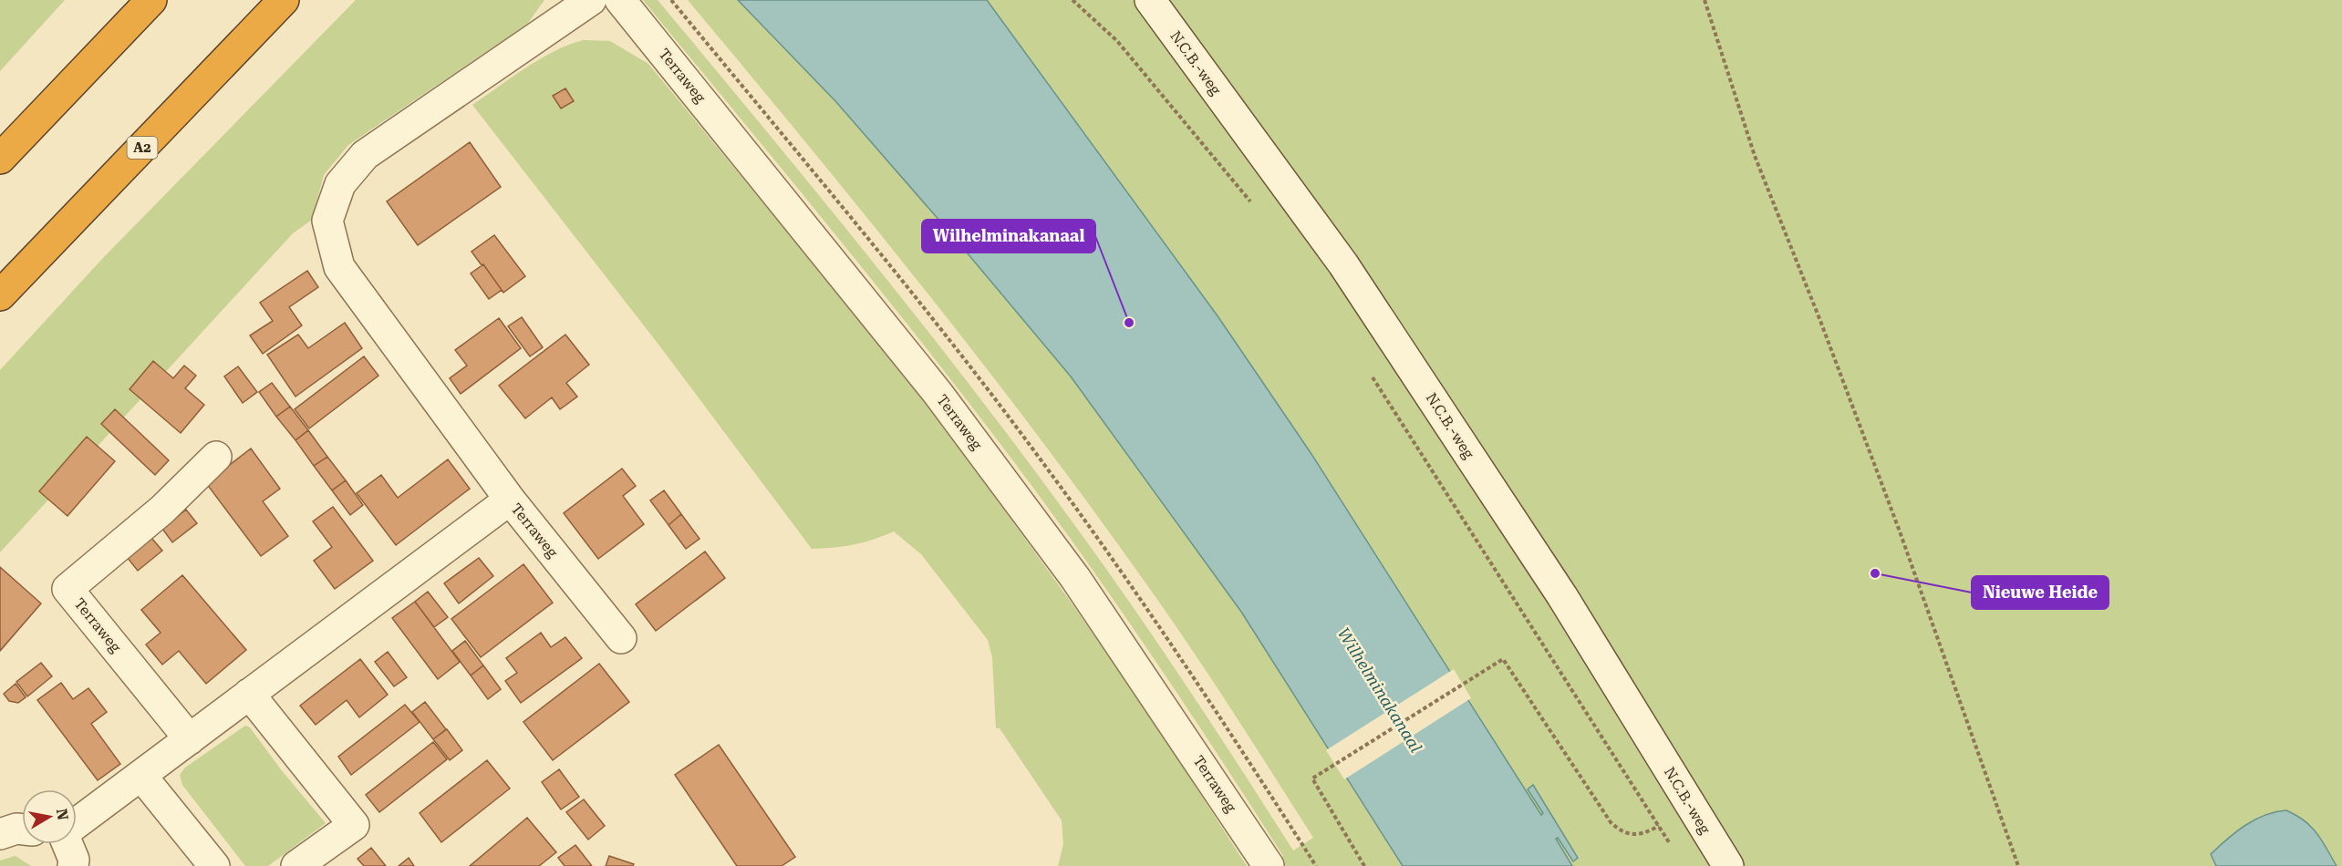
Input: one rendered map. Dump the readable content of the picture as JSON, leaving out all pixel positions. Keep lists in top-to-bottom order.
{
  "streets": {
    "highway": ["A2"],
    "street": ["N.C.B.-weg", "Terraweg"]
  },
  "water": ["Wilhelminakanaal"],
  "places": ["Wilhelminakanaal", "Nieuwe Heide"],
  "north": "right"
}
